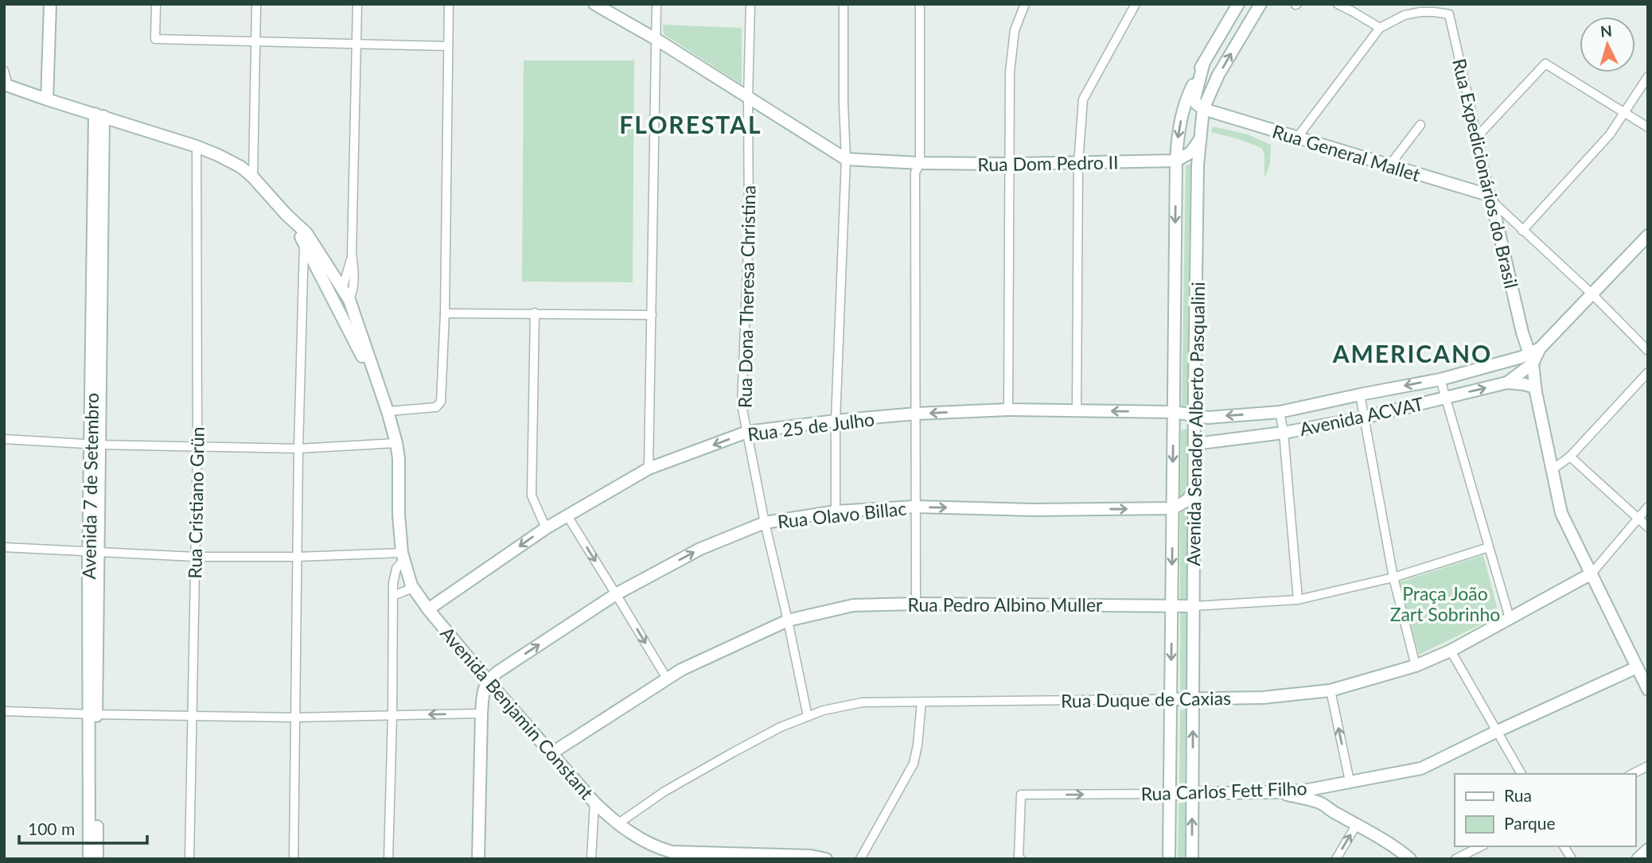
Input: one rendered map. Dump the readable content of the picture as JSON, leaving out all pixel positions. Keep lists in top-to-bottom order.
{
  "streets": {
    "street": [
      "Rua General Mallet",
      "Rua Dom Pedro II",
      "Rua Expedicionários do Brasil",
      "Rua Dona Theresa Christina",
      "Avenida ACVAT",
      "Avenida Senador Alberto Pasqualini",
      "Rua 25 de Julho",
      "Avenida 7 de Setembro",
      "Rua Cristiano Grün",
      "Rua Olavo Billac",
      "Rua Pedro Albino Muller",
      "Rua Duque de Caxias",
      "Avenida Benjamin Constant",
      "Rua Carlos Fett Filho"
    ]
  },
  "crossings": [
    ["Rua General Mallet", "Rua Expedicionários do Brasil"],
    ["Rua General Mallet", "Avenida Senador Alberto Pasqualini"],
    ["Rua Dom Pedro II", "Avenida Senador Alberto Pasqualini"],
    ["Rua Expedicionários do Brasil", "Avenida ACVAT"],
    ["Rua Expedicionários do Brasil", "Rua Duque de Caxias"],
    ["Rua Dona Theresa Christina", "Rua 25 de Julho"],
    ["Rua Dona Theresa Christina", "Rua Olavo Billac"],
    ["Rua Dona Theresa Christina", "Rua Pedro Albino Muller"],
    ["Rua Dona Theresa Christina", "Rua Duque de Caxias"],
    ["Avenida ACVAT", "Avenida Senador Alberto Pasqualini"],
    ["Avenida ACVAT", "Rua 25 de Julho"],
    ["Avenida Senador Alberto Pasqualini", "Rua 25 de Julho"],
    ["Avenida Senador Alberto Pasqualini", "Rua Olavo Billac"],
    ["Avenida Senador Alberto Pasqualini", "Rua Pedro Albino Muller"],
    ["Avenida Senador Alberto Pasqualini", "Rua Duque de Caxias"],
    ["Avenida Senador Alberto Pasqualini", "Rua Carlos Fett Filho"],
    ["Rua 25 de Julho", "Avenida Benjamin Constant"],
    ["Avenida 7 de Setembro", "Avenida Benjamin Constant"],
    ["Rua Cristiano Grün", "Avenida Benjamin Constant"],
    ["Rua Olavo Billac", "Avenida Benjamin Constant"],
    ["Rua Pedro Albino Muller", "Avenida Benjamin Constant"],
    ["Rua Duque de Caxias", "Avenida Benjamin Constant"]
  ],
  "one_way": ["Rua 25 de Julho", "Rua Olavo Billac"],
  "districts": ["FLORESTAL", "AMERICANO"],
  "parks": ["Praça João Zart Sobrinho"],
  "legend": ["Rua", "Parque"],
  "scale_bar": "100 m",
  "north": "top"
}
